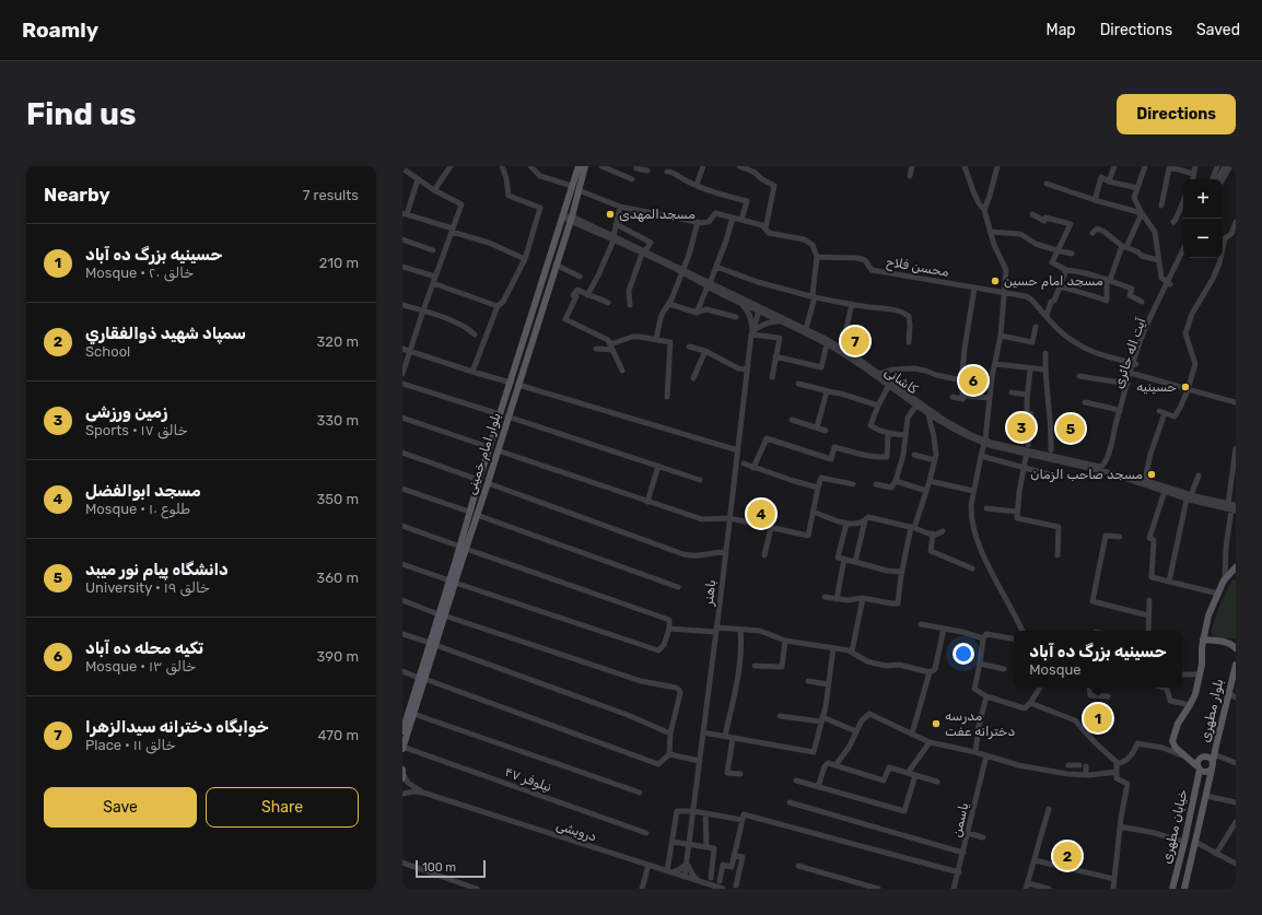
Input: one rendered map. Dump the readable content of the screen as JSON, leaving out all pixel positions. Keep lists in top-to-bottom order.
{
  "streets": {
    "main road": ["بلوار امام خمینی", "بلوار مطهری", "خیابان مطهری"],
    "street": [
      "محسن فلاح",
      "آیت اله حائری",
      "کاشانی",
      "باهنر",
      "نیلوفر ۴۷",
      "یاسمن",
      "درویشی"
    ]
  },
  "crossings": [
    ["محسن فلاح", "آیت اله حائری"],
    ["آیت اله حائری", "کاشانی"],
    ["کاشانی", "بلوار امام خمینی"],
    ["کاشانی", "باهنر"],
    ["بلوار امام خمینی", "نیلوفر ۴۷"],
    ["باهنر", "درویشی"],
    ["بلوار مطهری", "خیابان مطهری"]
  ],
  "places": [
    "مسجدالمهدی",
    "مسجد امام حسین",
    "حسینیه",
    "مسجد صاحب الزمان",
    "مدرسه دخترانه عفت"
  ],
  "scale_bar": "100 m",
  "page": {
    "header": "Roamly",
    "nav": ["Map", "Directions", "Saved"],
    "buttons": [
      "Directions",
      ["Save", "Share"]
    ],
    "title": "Find us",
    "heading": ["Nearby", "7 results"],
    "map_buttons": ["+", "−"],
    "list": [
      {
        "mark": "1",
        "name": "حسینیه بزرگ ده آباد",
        "note": "Mosque · خالق ۲۰",
        "value": "210 m"
      },
      {
        "mark": "2",
        "name": "سمپاد شهيد ذوالفقاري",
        "note": "School",
        "value": "320 m"
      },
      {
        "mark": "3",
        "name": "زمین ورزشی",
        "note": "Sports · خالق ۱۷",
        "value": "330 m"
      },
      {
        "mark": "4",
        "name": "مسجد ابوالفضل",
        "note": "Mosque · طلوع ۱۰",
        "value": "350 m"
      },
      {
        "mark": "5",
        "name": "دانشگاه پیام نور میبد",
        "note": "University · خالق ۱۹",
        "value": "360 m"
      },
      {
        "mark": "6",
        "name": "تکیه محله ده آباد",
        "note": "Mosque · خالق ۱۳",
        "value": "390 m"
      },
      {
        "mark": "7",
        "name": "خوابگاه دخترانه سیدالزهرا",
        "note": "Place · خالق ۱۱",
        "value": "470 m"
      }
    ],
    "pins": [
      "7",
      "6",
      "3",
      "5",
      "4",
      "1",
      "2"
    ],
    "popup": ["حسینیه بزرگ ده آباد", "Mosque"],
    "scale": "100 m"
  }
}
